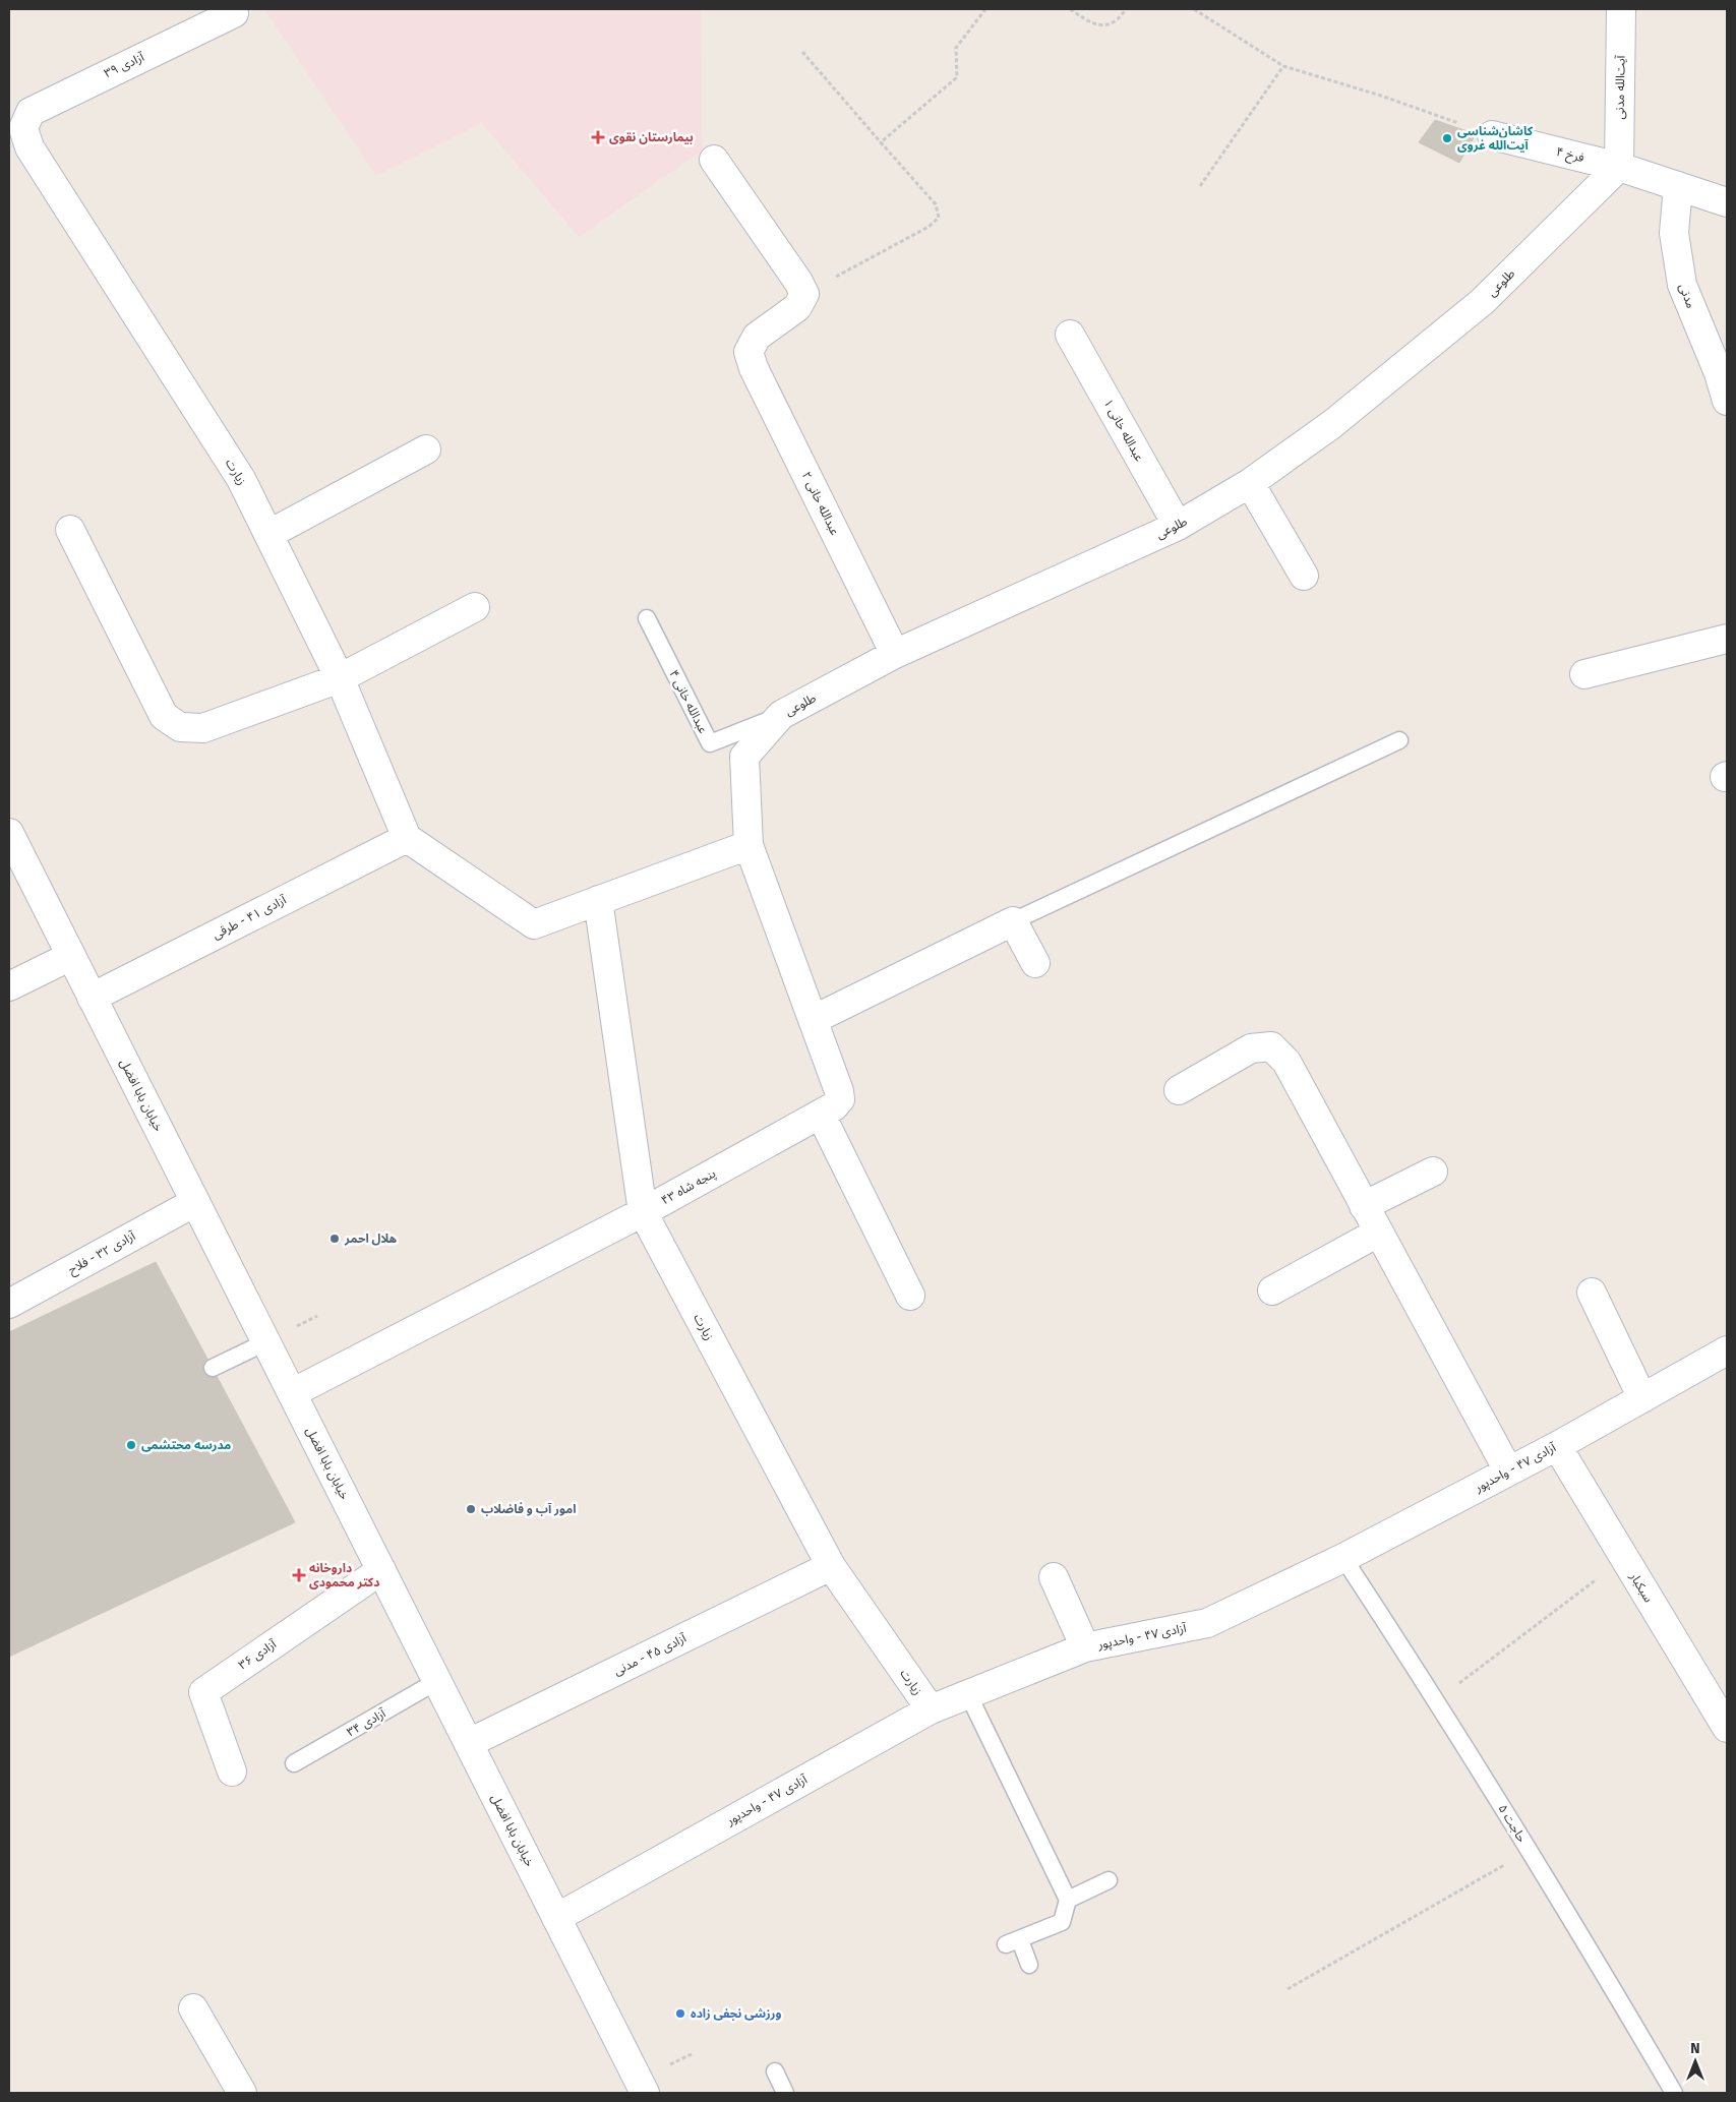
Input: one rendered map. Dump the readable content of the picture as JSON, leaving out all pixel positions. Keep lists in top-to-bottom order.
{
  "streets": {
    "street": [
      "آزادی ۳۹",
      "آیت‌الله مدنی",
      "فرخ ۴",
      "طلوعی",
      "مدنی",
      "عبدالله خانی ۱",
      "زیارت",
      "عبدالله خانی ۲",
      "آزادی ۴۱ - طرقی",
      "خیابان بابا افضل",
      "پنجه شاه ۴۳",
      "آزادی ۳۲ - فلاح",
      "آزادی ۴۷ - واحدپور",
      "سبکبار",
      "آزادی ۳۶",
      "آزادی ۴۵ - مدنی"
    ],
    "lane": ["عبدالله خانی ۴", "آزادی ۳۴", "حاجت ۵"]
  },
  "crossings": [
    ["آزادی ۳۹", "زیارت"],
    ["آیت‌الله مدنی", "فرخ ۴"],
    ["آیت‌الله مدنی", "طلوعی"],
    ["فرخ ۴", "طلوعی"],
    ["فرخ ۴", "مدنی"],
    ["طلوعی", "عبدالله خانی ۱"],
    ["طلوعی", "عبدالله خانی ۲"],
    ["طلوعی", "عبدالله خانی ۴"],
    ["طلوعی", "پنجه شاه ۴۳"],
    ["زیارت", "آزادی ۴۱ - طرقی"],
    ["زیارت", "پنجه شاه ۴۳"],
    ["زیارت", "آزادی ۴۷ - واحدپور"],
    ["زیارت", "آزادی ۴۵ - مدنی"],
    ["آزادی ۴۱ - طرقی", "خیابان بابا افضل"],
    ["خیابان بابا افضل", "پنجه شاه ۴۳"],
    ["خیابان بابا افضل", "آزادی ۳۲ - فلاح"],
    ["خیابان بابا افضل", "آزادی ۴۷ - واحدپور"],
    ["خیابان بابا افضل", "آزادی ۳۶"],
    ["خیابان بابا افضل", "آزادی ۴۵ - مدنی"],
    ["خیابان بابا افضل", "آزادی ۳۴"],
    ["آزادی ۴۷ - واحدپور", "سبکبار"],
    ["آزادی ۴۷ - واحدپور", "حاجت ۵"]
  ],
  "places": {
    "health": ["بیمارستان نقوی", "داروخانه دکتر محمودی"],
    "other": [
      "کاشان‌شناسی آیت‌الله غروی",
      "هلال احمر",
      "مدرسه محتشمی",
      "امور آب و فاضلاب",
      "ورزشی نجفی زاده"
    ]
  },
  "north": "top"
}
